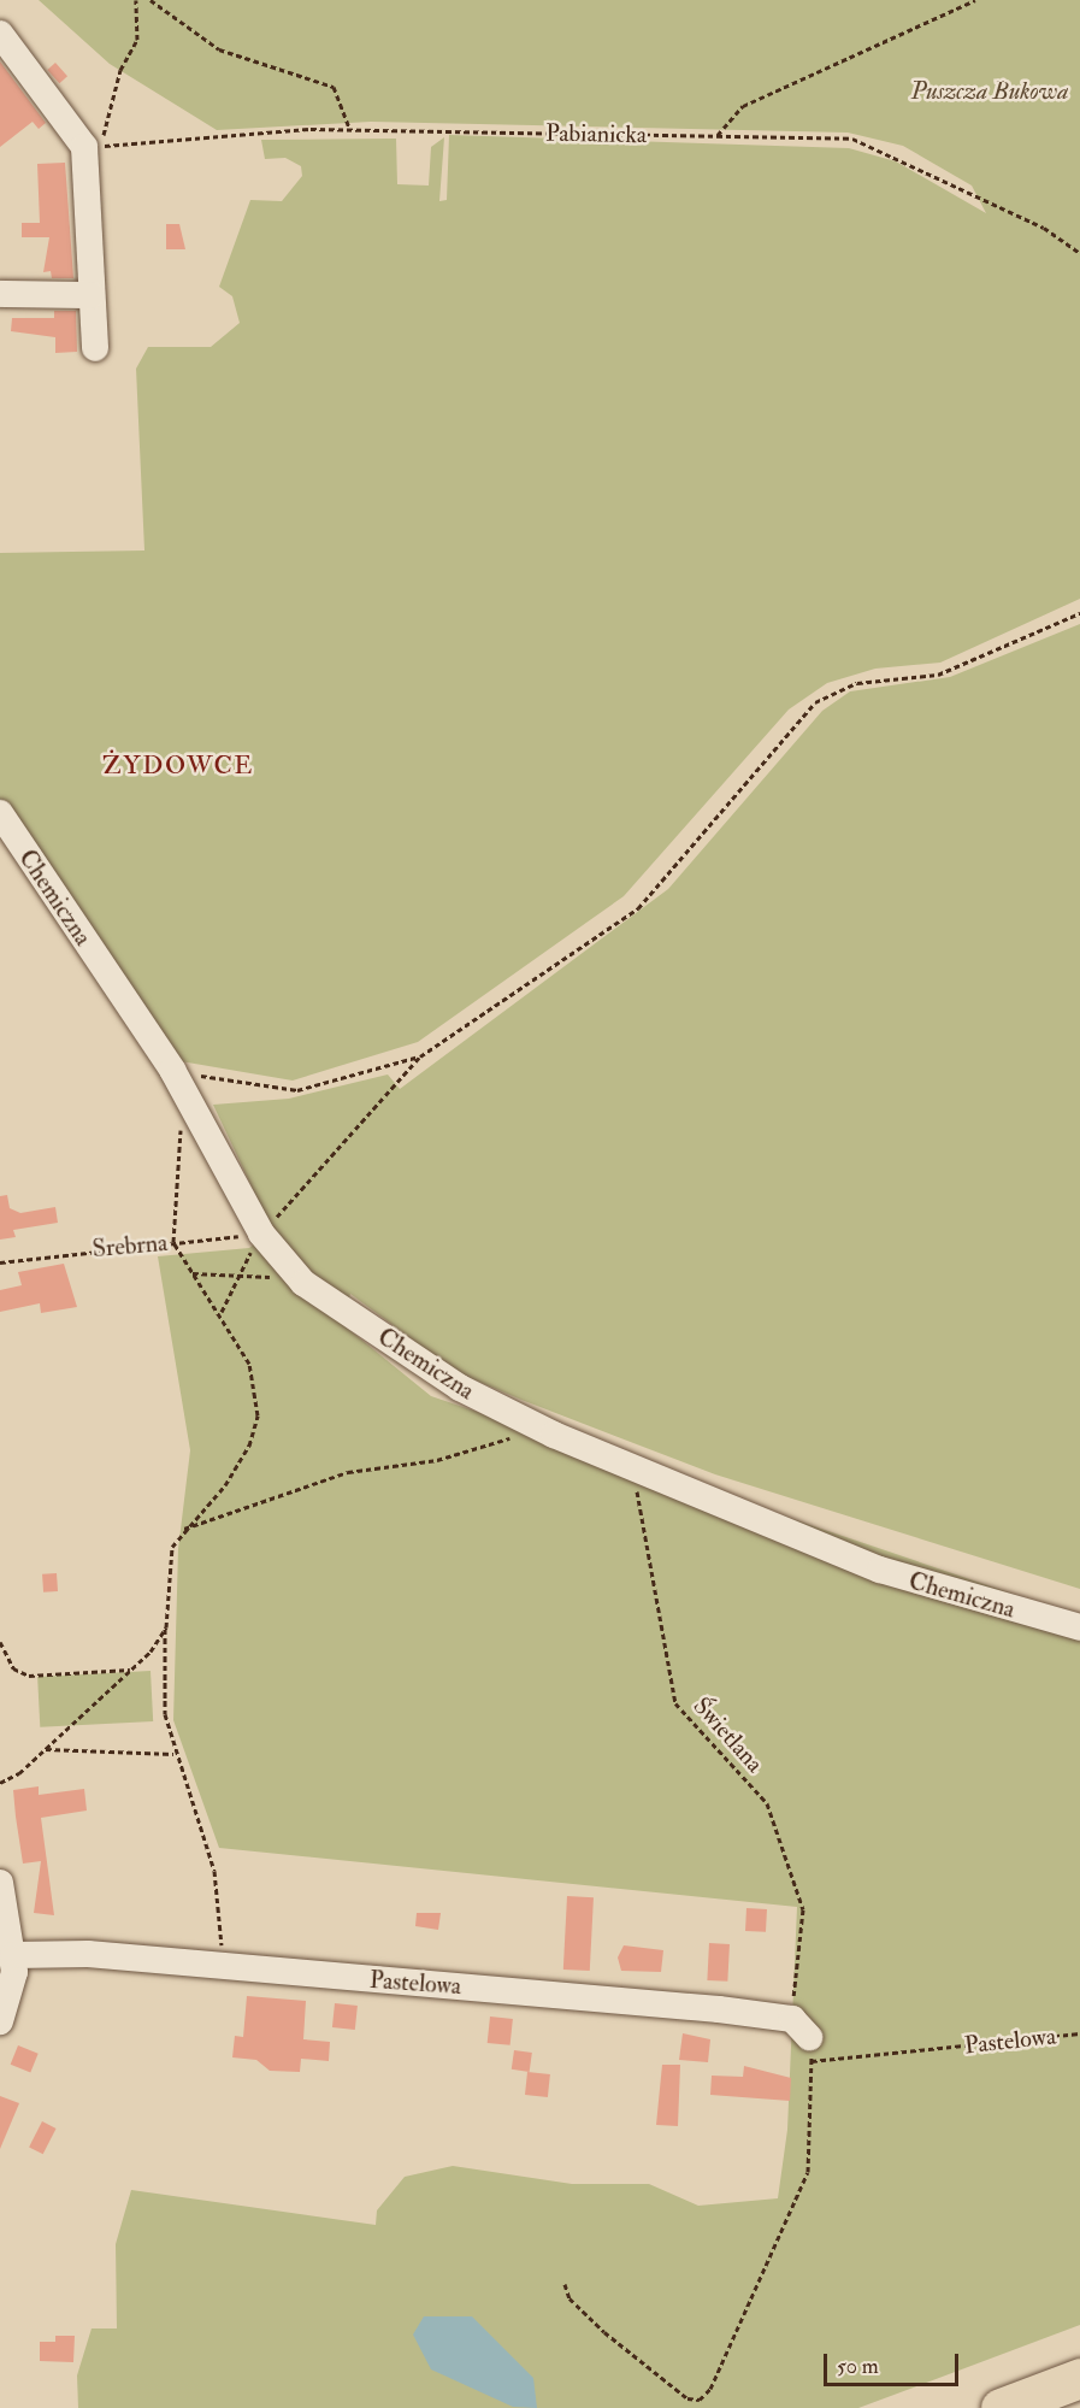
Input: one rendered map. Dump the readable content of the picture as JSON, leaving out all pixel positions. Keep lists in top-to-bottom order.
{
  "streets": {
    "street": ["Chemiczna", "Pastelowa"],
    "path": ["Pabianicka", "Srebrna", "Świetlana"]
  },
  "crossings": [
    ["Chemiczna", "Srebrna"],
    ["Chemiczna", "Świetlana"],
    ["Świetlana", "Pastelowa"]
  ],
  "districts": ["ŻYDOWCE"],
  "parks": ["Puszcza Bukowa"],
  "scale_bar": "50 m"
}
